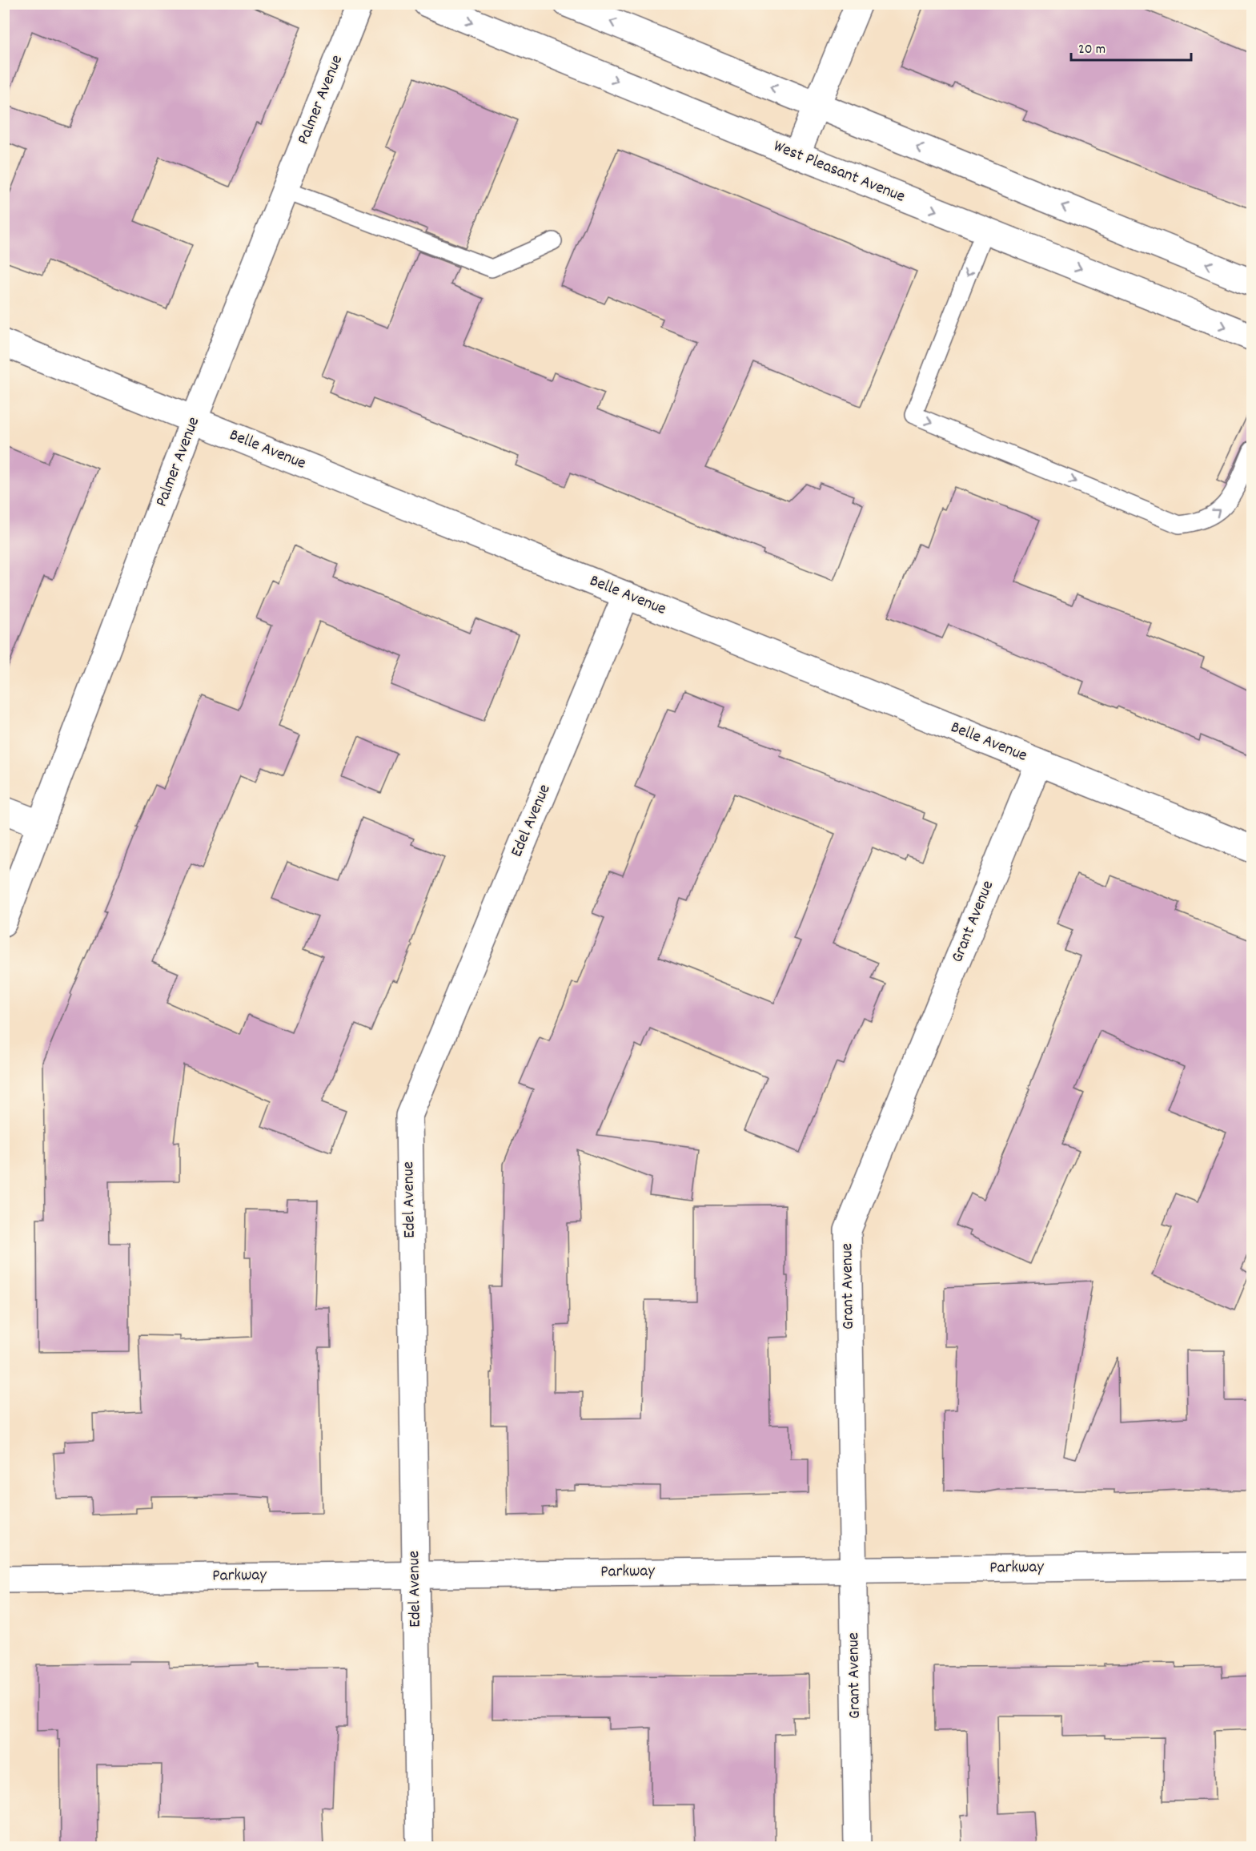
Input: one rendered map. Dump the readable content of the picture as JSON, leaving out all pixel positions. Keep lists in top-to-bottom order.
{
  "streets": {
    "street": [
      "Palmer Avenue",
      "West Pleasant Avenue",
      "Belle Avenue",
      "Edel Avenue",
      "Grant Avenue",
      "Parkway"
    ]
  },
  "crossings": [
    ["Palmer Avenue", "Belle Avenue"],
    ["Belle Avenue", "Edel Avenue"],
    ["Belle Avenue", "Grant Avenue"],
    ["Edel Avenue", "Parkway"],
    ["Grant Avenue", "Parkway"]
  ],
  "scale_bar": "20 m"
}
